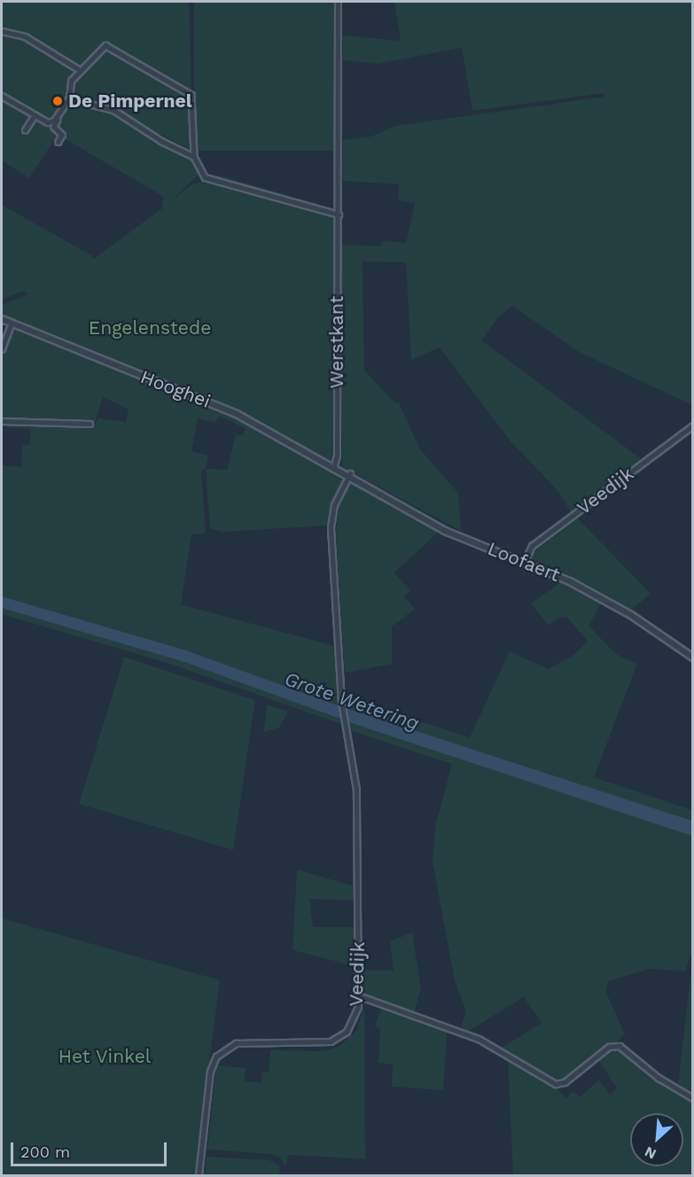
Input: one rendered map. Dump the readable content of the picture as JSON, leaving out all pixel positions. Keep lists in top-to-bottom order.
{
  "streets": {
    "street": [
      "Werstkant",
      "Hooghei",
      "Veedijk",
      "Loofaert"
    ]
  },
  "crossings": [
    ["Werstkant", "Hooghei"],
    ["Werstkant", "Loofaert"],
    ["Hooghei", "Loofaert"],
    ["Veedijk", "Loofaert"]
  ],
  "water": ["Grote Wetering"],
  "parks": ["Engelenstede", "Het Vinkel"],
  "places": ["De Pimpernel"],
  "scale_bar": "200 m",
  "north": "bottom left"
}
